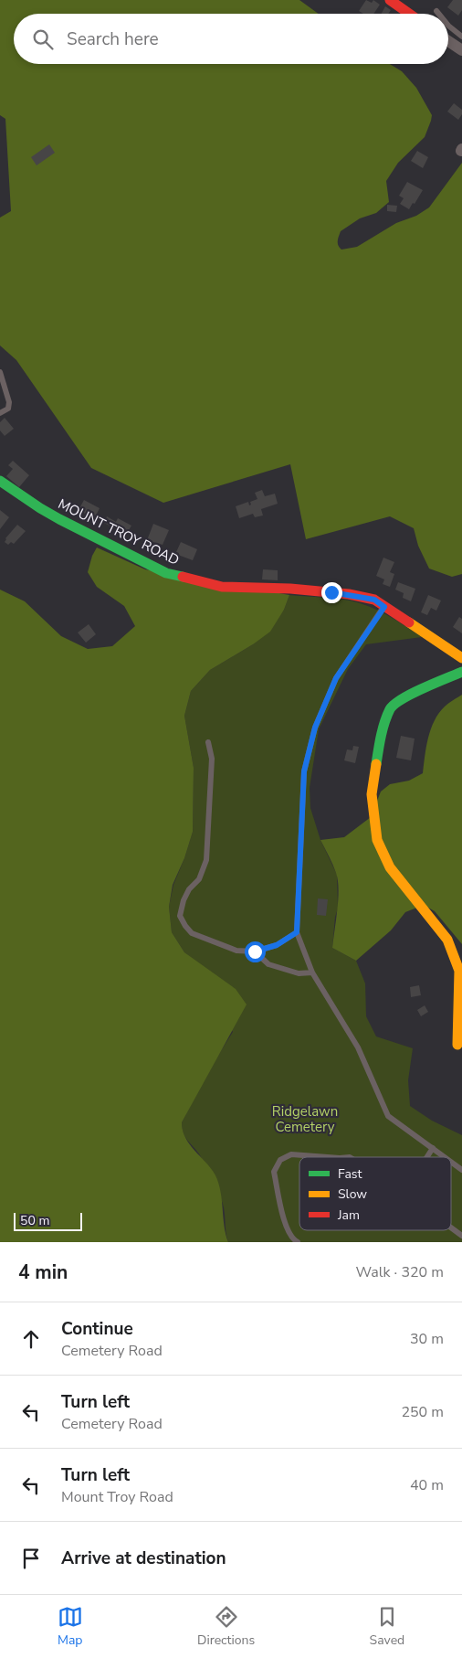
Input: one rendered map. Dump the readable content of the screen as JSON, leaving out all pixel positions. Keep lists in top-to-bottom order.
{
  "streets": {
    "street": ["MOUNT TROY ROAD"]
  },
  "parks": ["Ridgelawn Cemetery"],
  "legend": ["Fast", "Slow", "Jam"],
  "scale_bar": "50 m",
  "page": {
    "search": "Search here",
    "scale": "50 m",
    "heading": ["4 min", "Walk · 320 m"],
    "list": [
      ["Continue", "Cemetery Road", "30 m"],
      ["Turn left", "Cemetery Road", "250 m"],
      ["Turn left", "Mount Troy Road", "40 m"],
      "Arrive at destination"
    ],
    "nav": ["Map", "Directions", "Saved"]
  }
}
